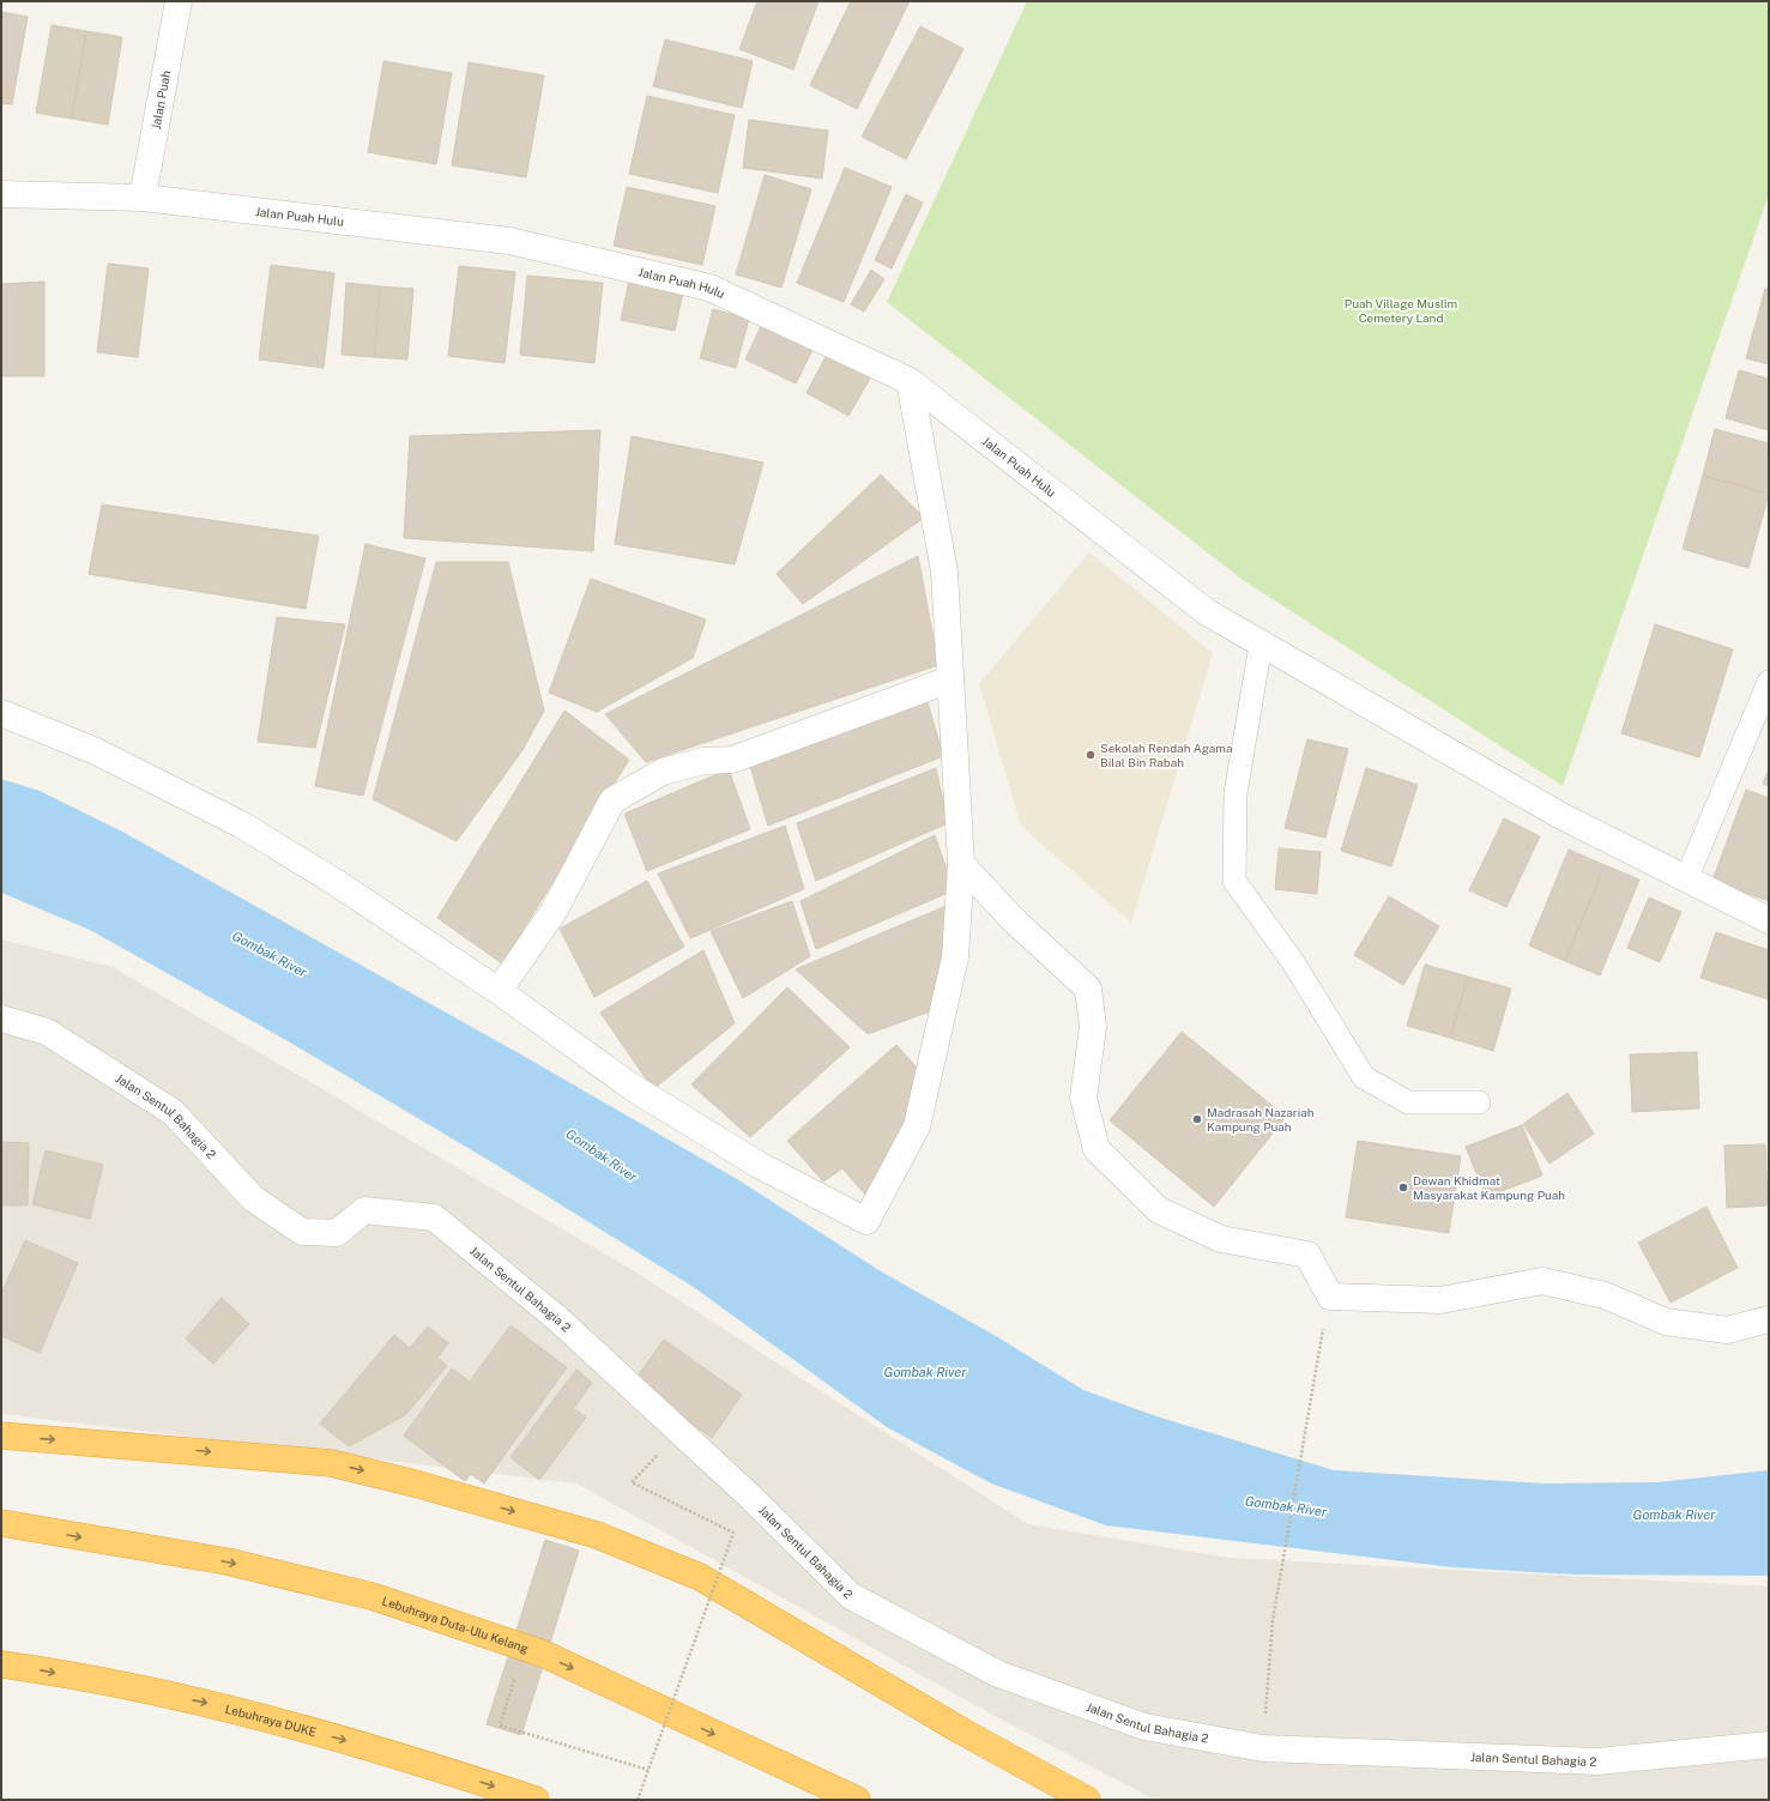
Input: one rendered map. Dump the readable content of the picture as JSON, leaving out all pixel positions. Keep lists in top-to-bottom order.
{
  "streets": {
    "highway": ["Lebuhraya Duta-Ulu Kelang", "Lebuhraya DUKE"],
    "street": ["Jalan Puah", "Jalan Puah Hulu", "Jalan Sentul Bahagia 2"]
  },
  "crossings": [
    ["Jalan Puah", "Jalan Puah Hulu"]
  ],
  "one_way": ["Lebuhraya DUKE"],
  "water": ["Gombak River"],
  "parks": ["Puah Village Muslim Cemetery Land"],
  "places": ["Sekolah Rendah Agama Bilal Bin Rabah", "Madrasah Nazariah Kampung Puah", "Dewan Khidmat Masyarakat Kampung Puah"]
}
